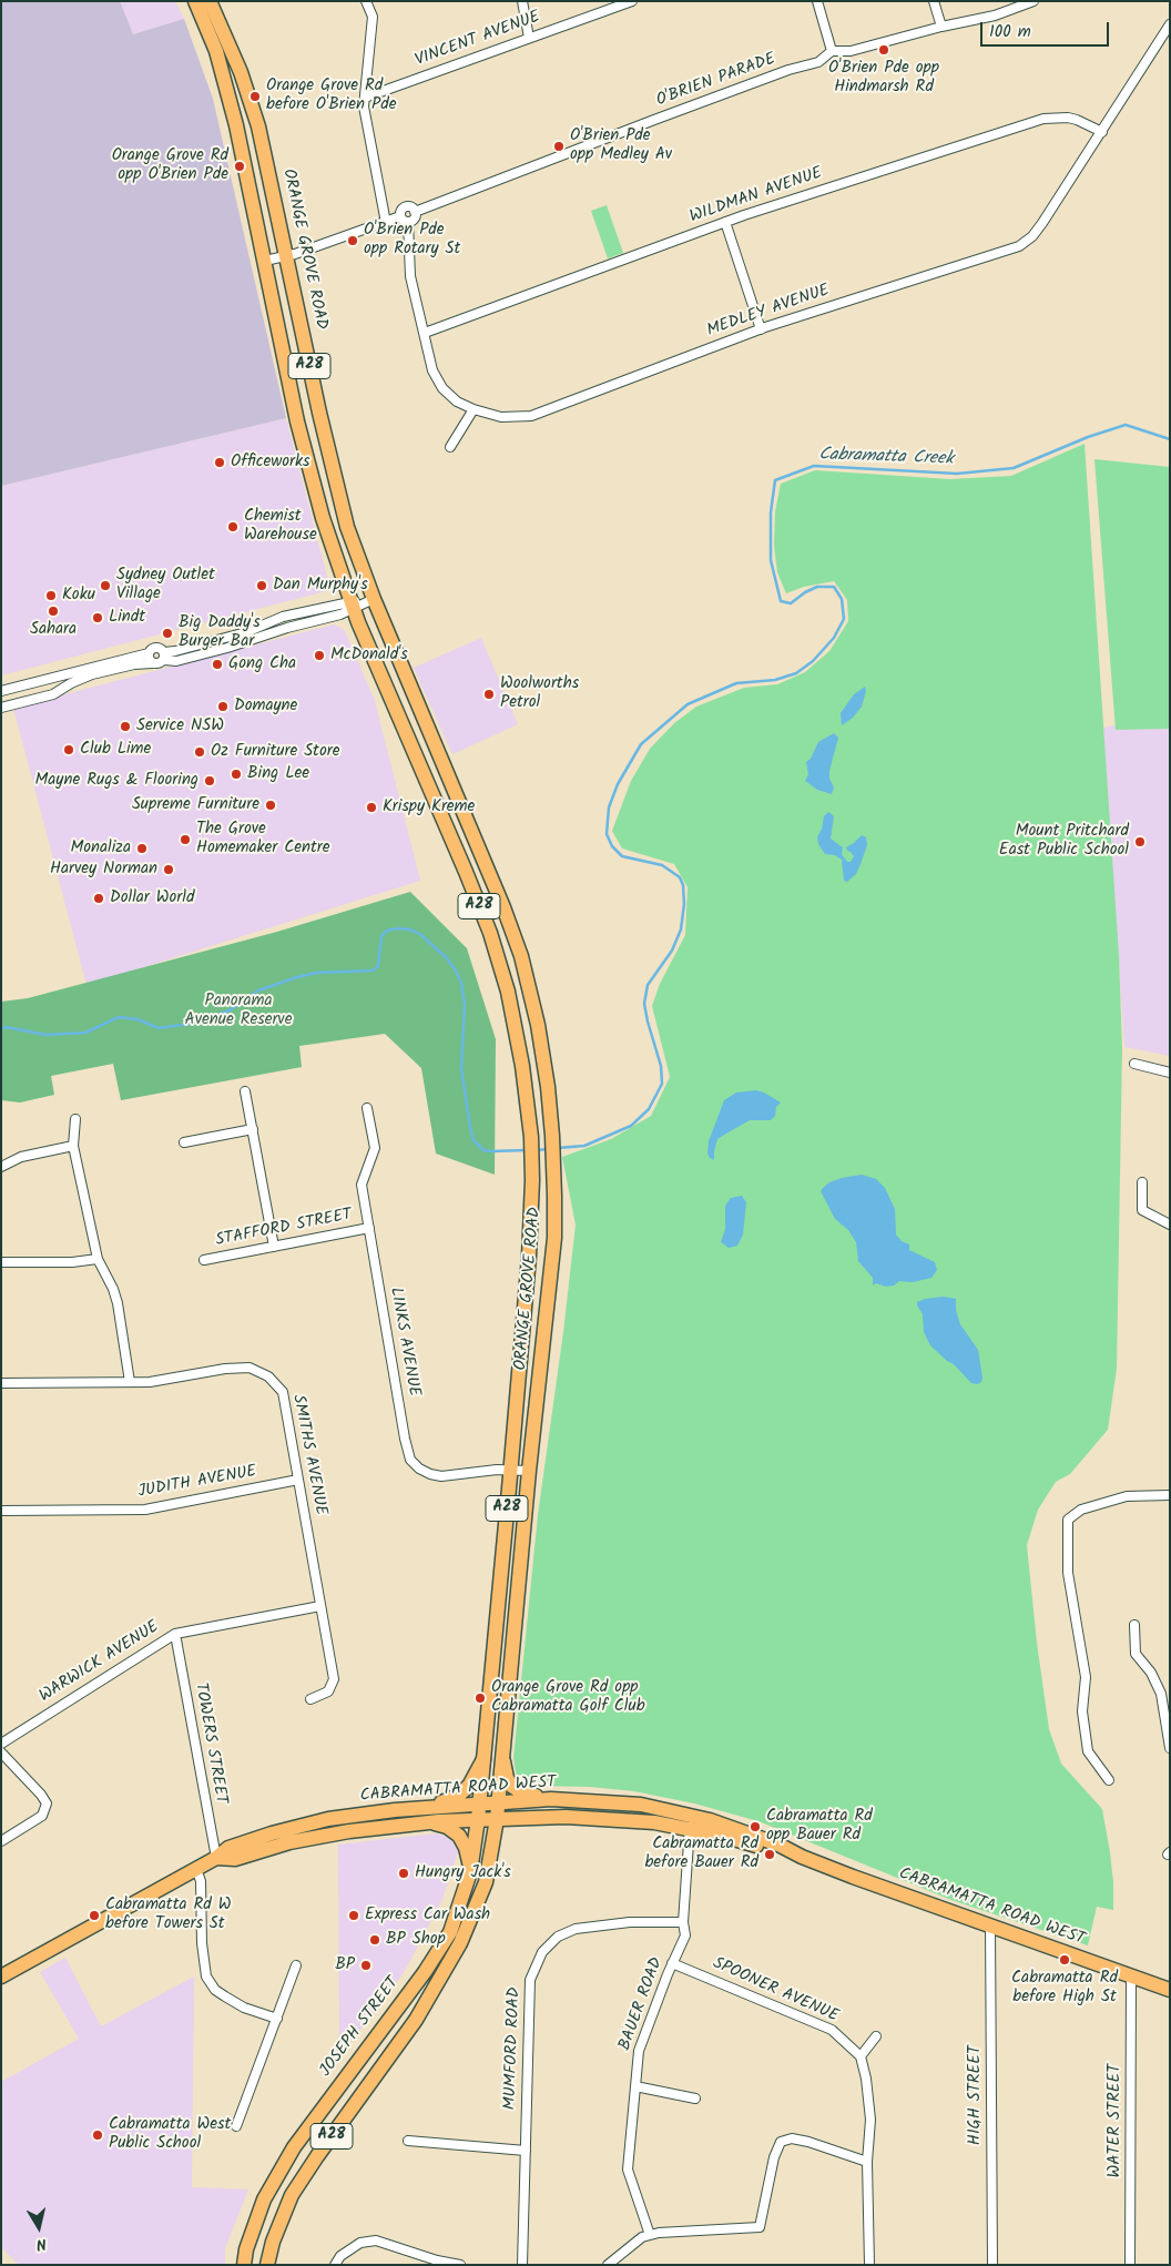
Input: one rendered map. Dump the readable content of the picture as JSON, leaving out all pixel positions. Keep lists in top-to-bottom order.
{
  "streets": {
    "main road": [
      "ORANGE GROVE ROAD",
      "A28",
      "CABRAMATTA ROAD WEST",
      "JOSEPH STREET"
    ],
    "street": [
      "VINCENT AVENUE",
      "O'BRIEN PARADE",
      "WILDMAN AVENUE",
      "MEDLEY AVENUE",
      "STAFFORD STREET",
      "LINKS AVENUE",
      "SMITHS AVENUE",
      "JUDITH AVENUE",
      "WARWICK AVENUE",
      "TOWERS STREET",
      "SPOONER AVENUE",
      "BAUER ROAD",
      "MUMFORD ROAD",
      "HIGH STREET",
      "WATER STREET"
    ]
  },
  "crossings": [
    ["O'BRIEN PARADE", "MEDLEY AVENUE"],
    ["WILDMAN AVENUE", "MEDLEY AVENUE"],
    ["ORANGE GROVE ROAD", "A28"],
    ["ORANGE GROVE ROAD", "LINKS AVENUE"],
    ["ORANGE GROVE ROAD", "CABRAMATTA ROAD WEST"],
    ["ORANGE GROVE ROAD", "JOSEPH STREET"],
    ["A28", "CABRAMATTA ROAD WEST"],
    ["STAFFORD STREET", "LINKS AVENUE"],
    ["SMITHS AVENUE", "JUDITH AVENUE"],
    ["SMITHS AVENUE", "WARWICK AVENUE"],
    ["WARWICK AVENUE", "TOWERS STREET"],
    ["TOWERS STREET", "CABRAMATTA ROAD WEST"],
    ["CABRAMATTA ROAD WEST", "BAUER ROAD"],
    ["CABRAMATTA ROAD WEST", "JOSEPH STREET"],
    ["CABRAMATTA ROAD WEST", "HIGH STREET"],
    ["CABRAMATTA ROAD WEST", "WATER STREET"],
    ["SPOONER AVENUE", "BAUER ROAD"],
    ["BAUER ROAD", "MUMFORD ROAD"]
  ],
  "water": ["Cabramatta Creek"],
  "parks": ["Panorama Avenue Reserve"],
  "places": [
    "O'Brien Pde opp Hindmarsh Rd",
    "Orange Grove Rd before O'Brien Pde",
    "O'Brien Pde opp Medley Av",
    "Orange Grove Rd opp O'Brien Pde",
    "O'Brien Pde opp Rotary St",
    "Officeworks",
    "Chemist Warehouse",
    "Sydney Outlet Village",
    "Dan Murphy's",
    "Koku",
    "Sahara",
    "Lindt",
    "Big Daddy's Burger Bar",
    "McDonald's",
    "Gong Cha",
    "Woolworths Petrol",
    "Domayne",
    "Service NSW",
    "Club Lime",
    "Oz Furniture Store",
    "Bing Lee",
    "Mayne Rugs & Flooring",
    "Supreme Furniture",
    "Krispy Kreme",
    "The Grove Homemaker Centre",
    "Mount Pritchard East Public School",
    "Monaliza",
    "Harvey Norman",
    "Dollar World",
    "Orange Grove Rd opp Cabramatta Golf Club",
    "Cabramatta Rd opp Bauer Rd",
    "Cabramatta Rd before Bauer Rd",
    "Hungry Jack's",
    "Cabramatta Rd W before Towers St",
    "Express Car Wash",
    "BP Shop",
    "Cabramatta Rd before High St",
    "BP",
    "Cabramatta West Public School"
  ],
  "scale_bar": "100 m",
  "north": "bottom"
}
